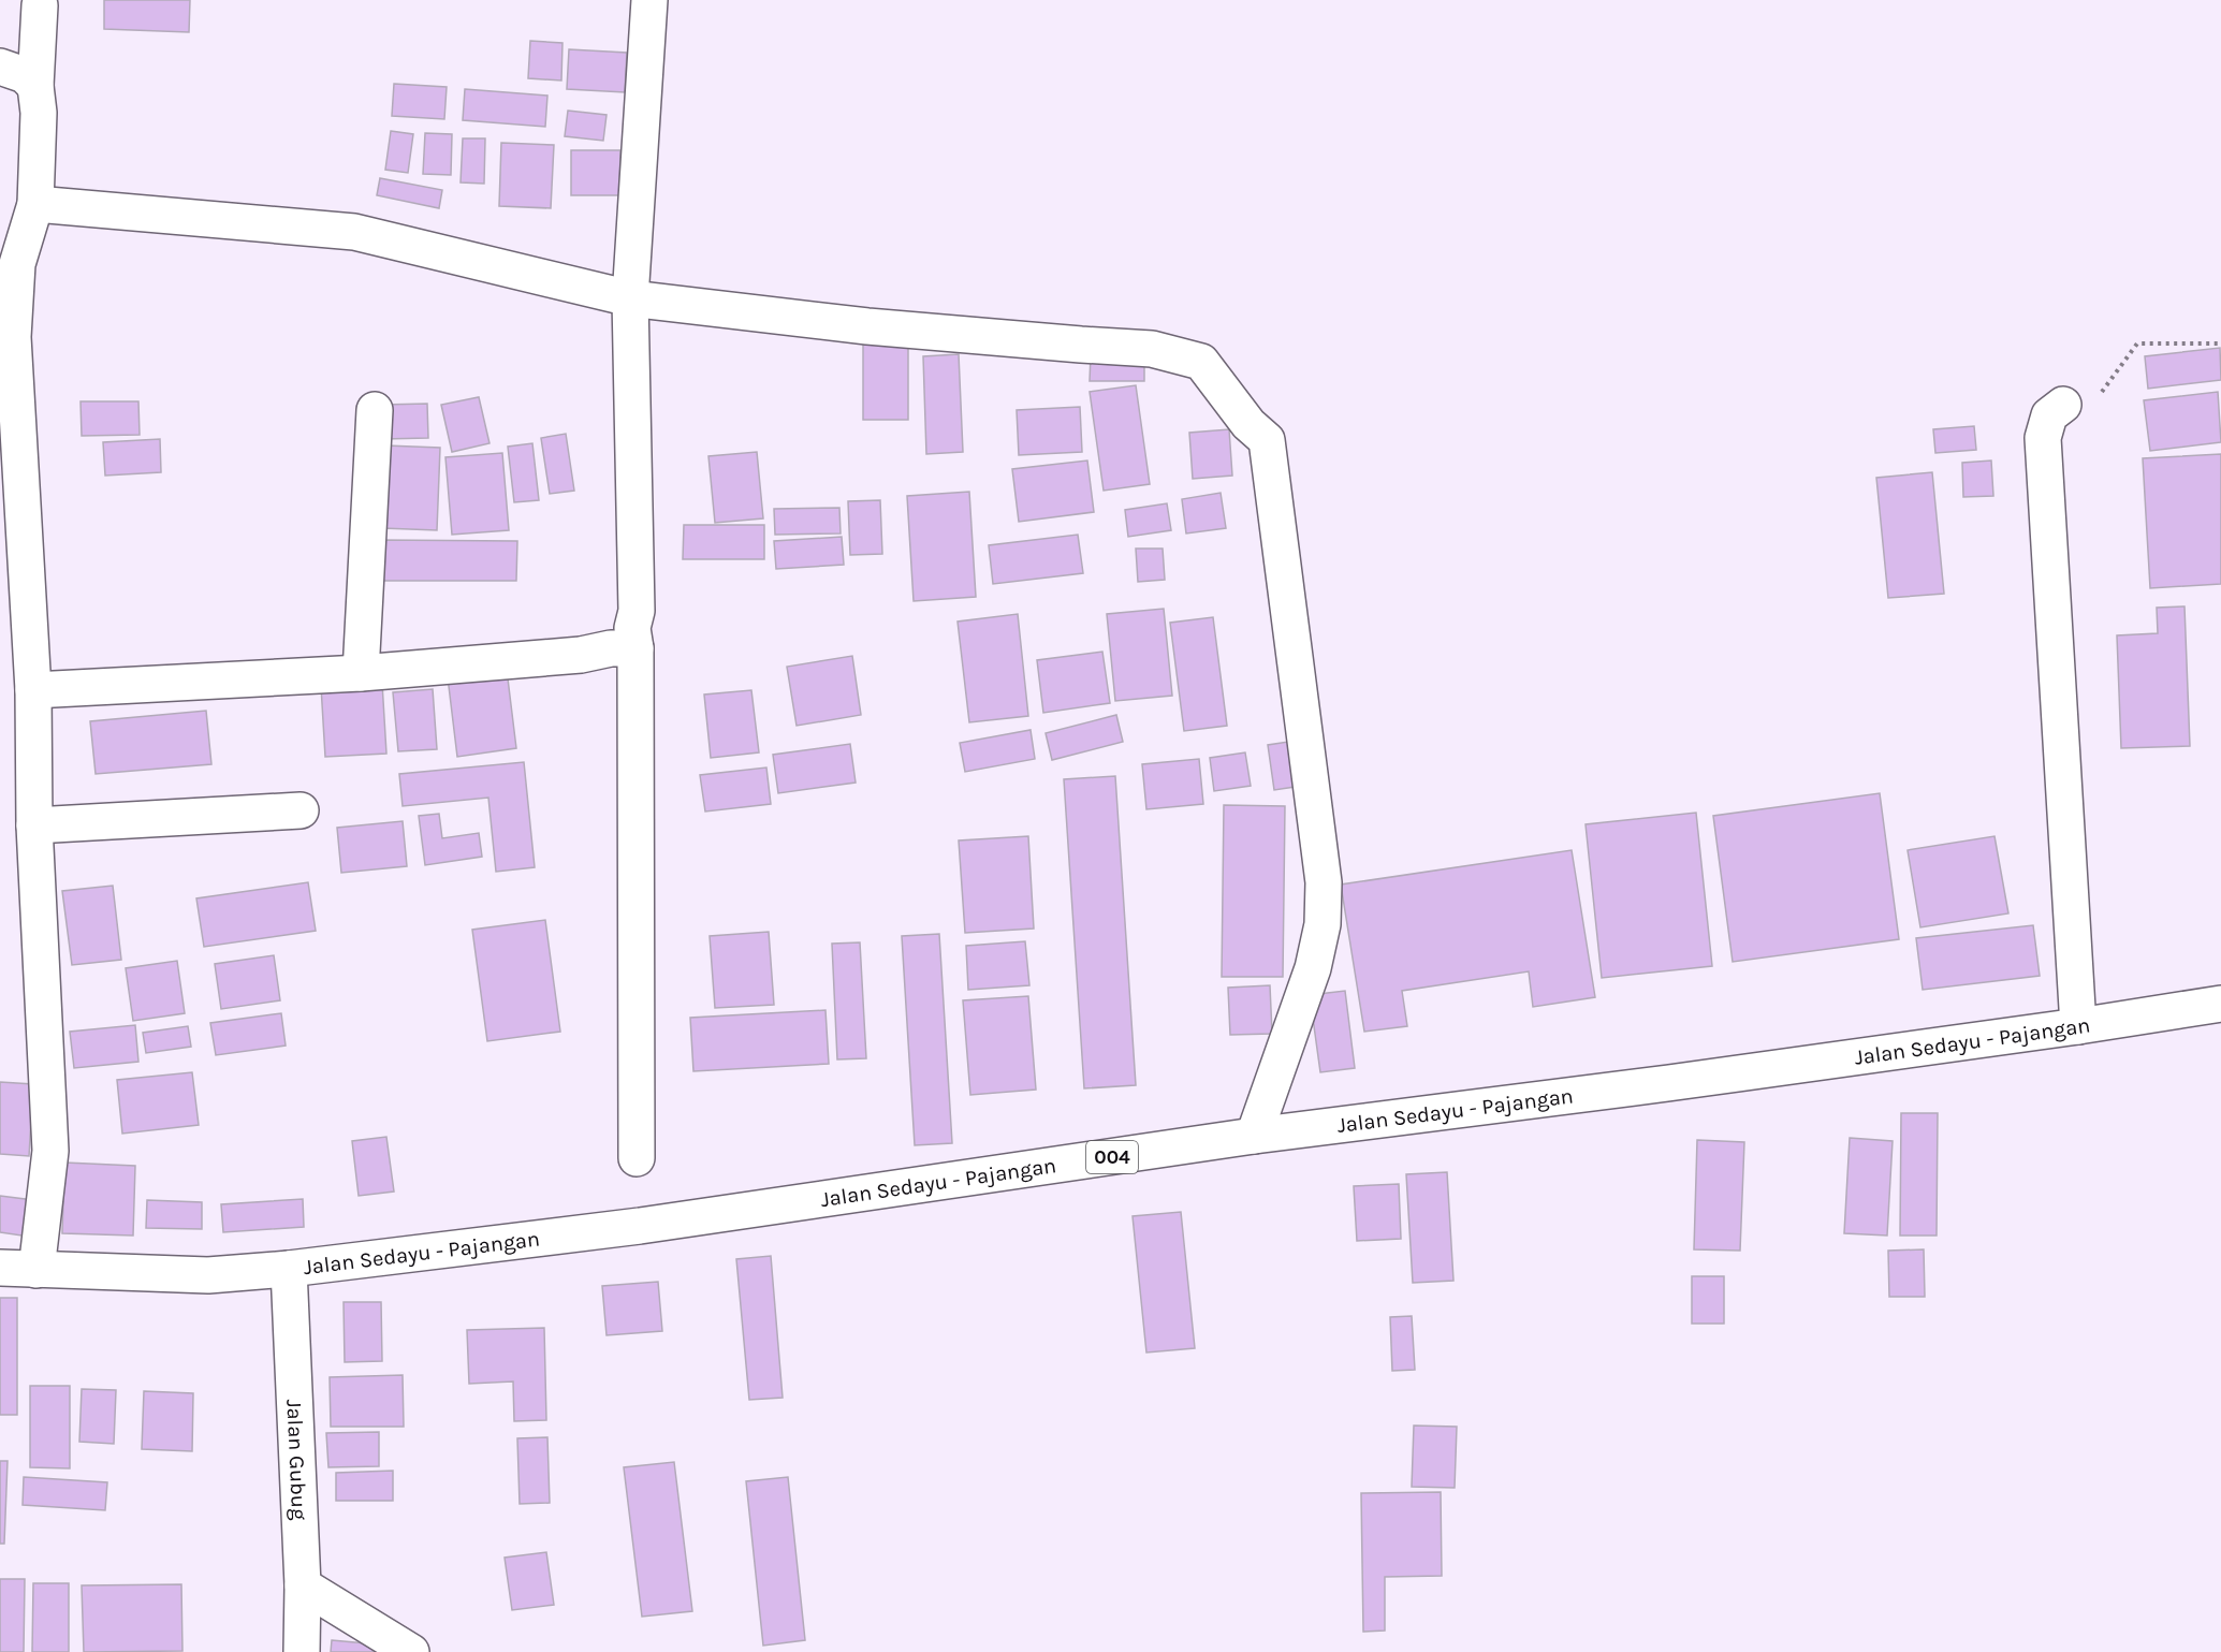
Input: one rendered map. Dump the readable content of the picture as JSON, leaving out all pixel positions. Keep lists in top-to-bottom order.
{
  "streets": {
    "street": ["Jalan Sedayu - Pajangan", "004", "Jalan Gubug"]
  },
  "crossings": [
    ["Jalan Sedayu - Pajangan", "Jalan Gubug"]
  ]
}
